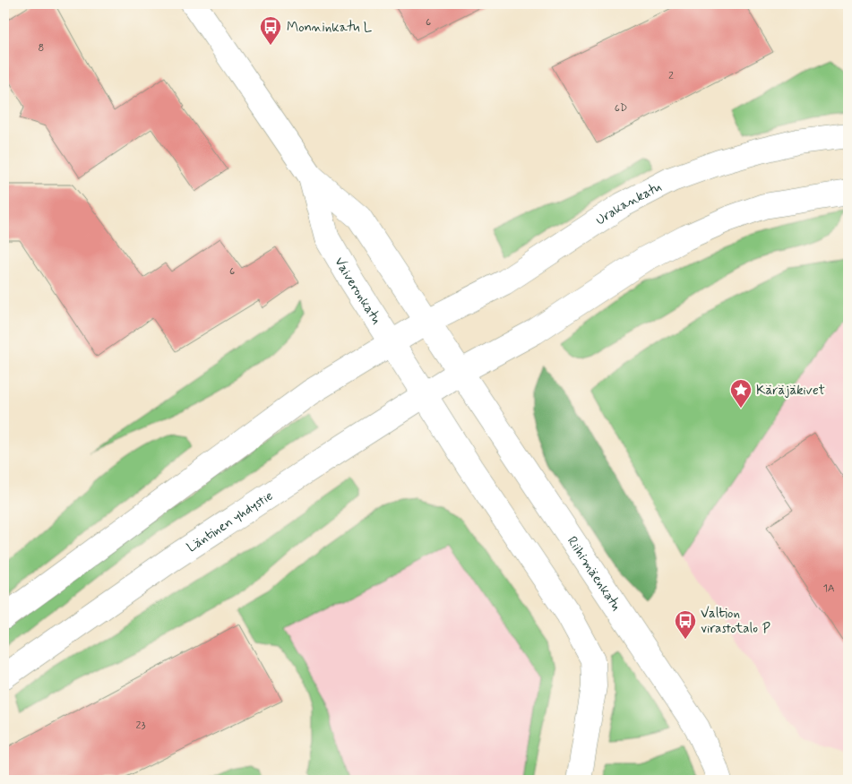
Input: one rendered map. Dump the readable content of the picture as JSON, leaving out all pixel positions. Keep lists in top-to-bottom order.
{
  "streets": {
    "main road": [
      "Urakankatu",
      "Vaiveronkatu",
      "Läntinen yhdystie",
      "Riihimäenkatu"
    ]
  },
  "crossings": [
    ["Urakankatu", "Vaiveronkatu"],
    ["Vaiveronkatu", "Läntinen yhdystie"],
    ["Vaiveronkatu", "Riihimäenkatu"],
    ["Läntinen yhdystie", "Riihimäenkatu"]
  ],
  "places": {
    "bus stop": ["Monninkatu L", "Valtion virastotalo P"],
    "place": ["Käräjäkivet"]
  },
  "house_numbers": [
    "6",
    "8",
    "2",
    "6D",
    "6",
    "1A",
    "23"
  ]
}
